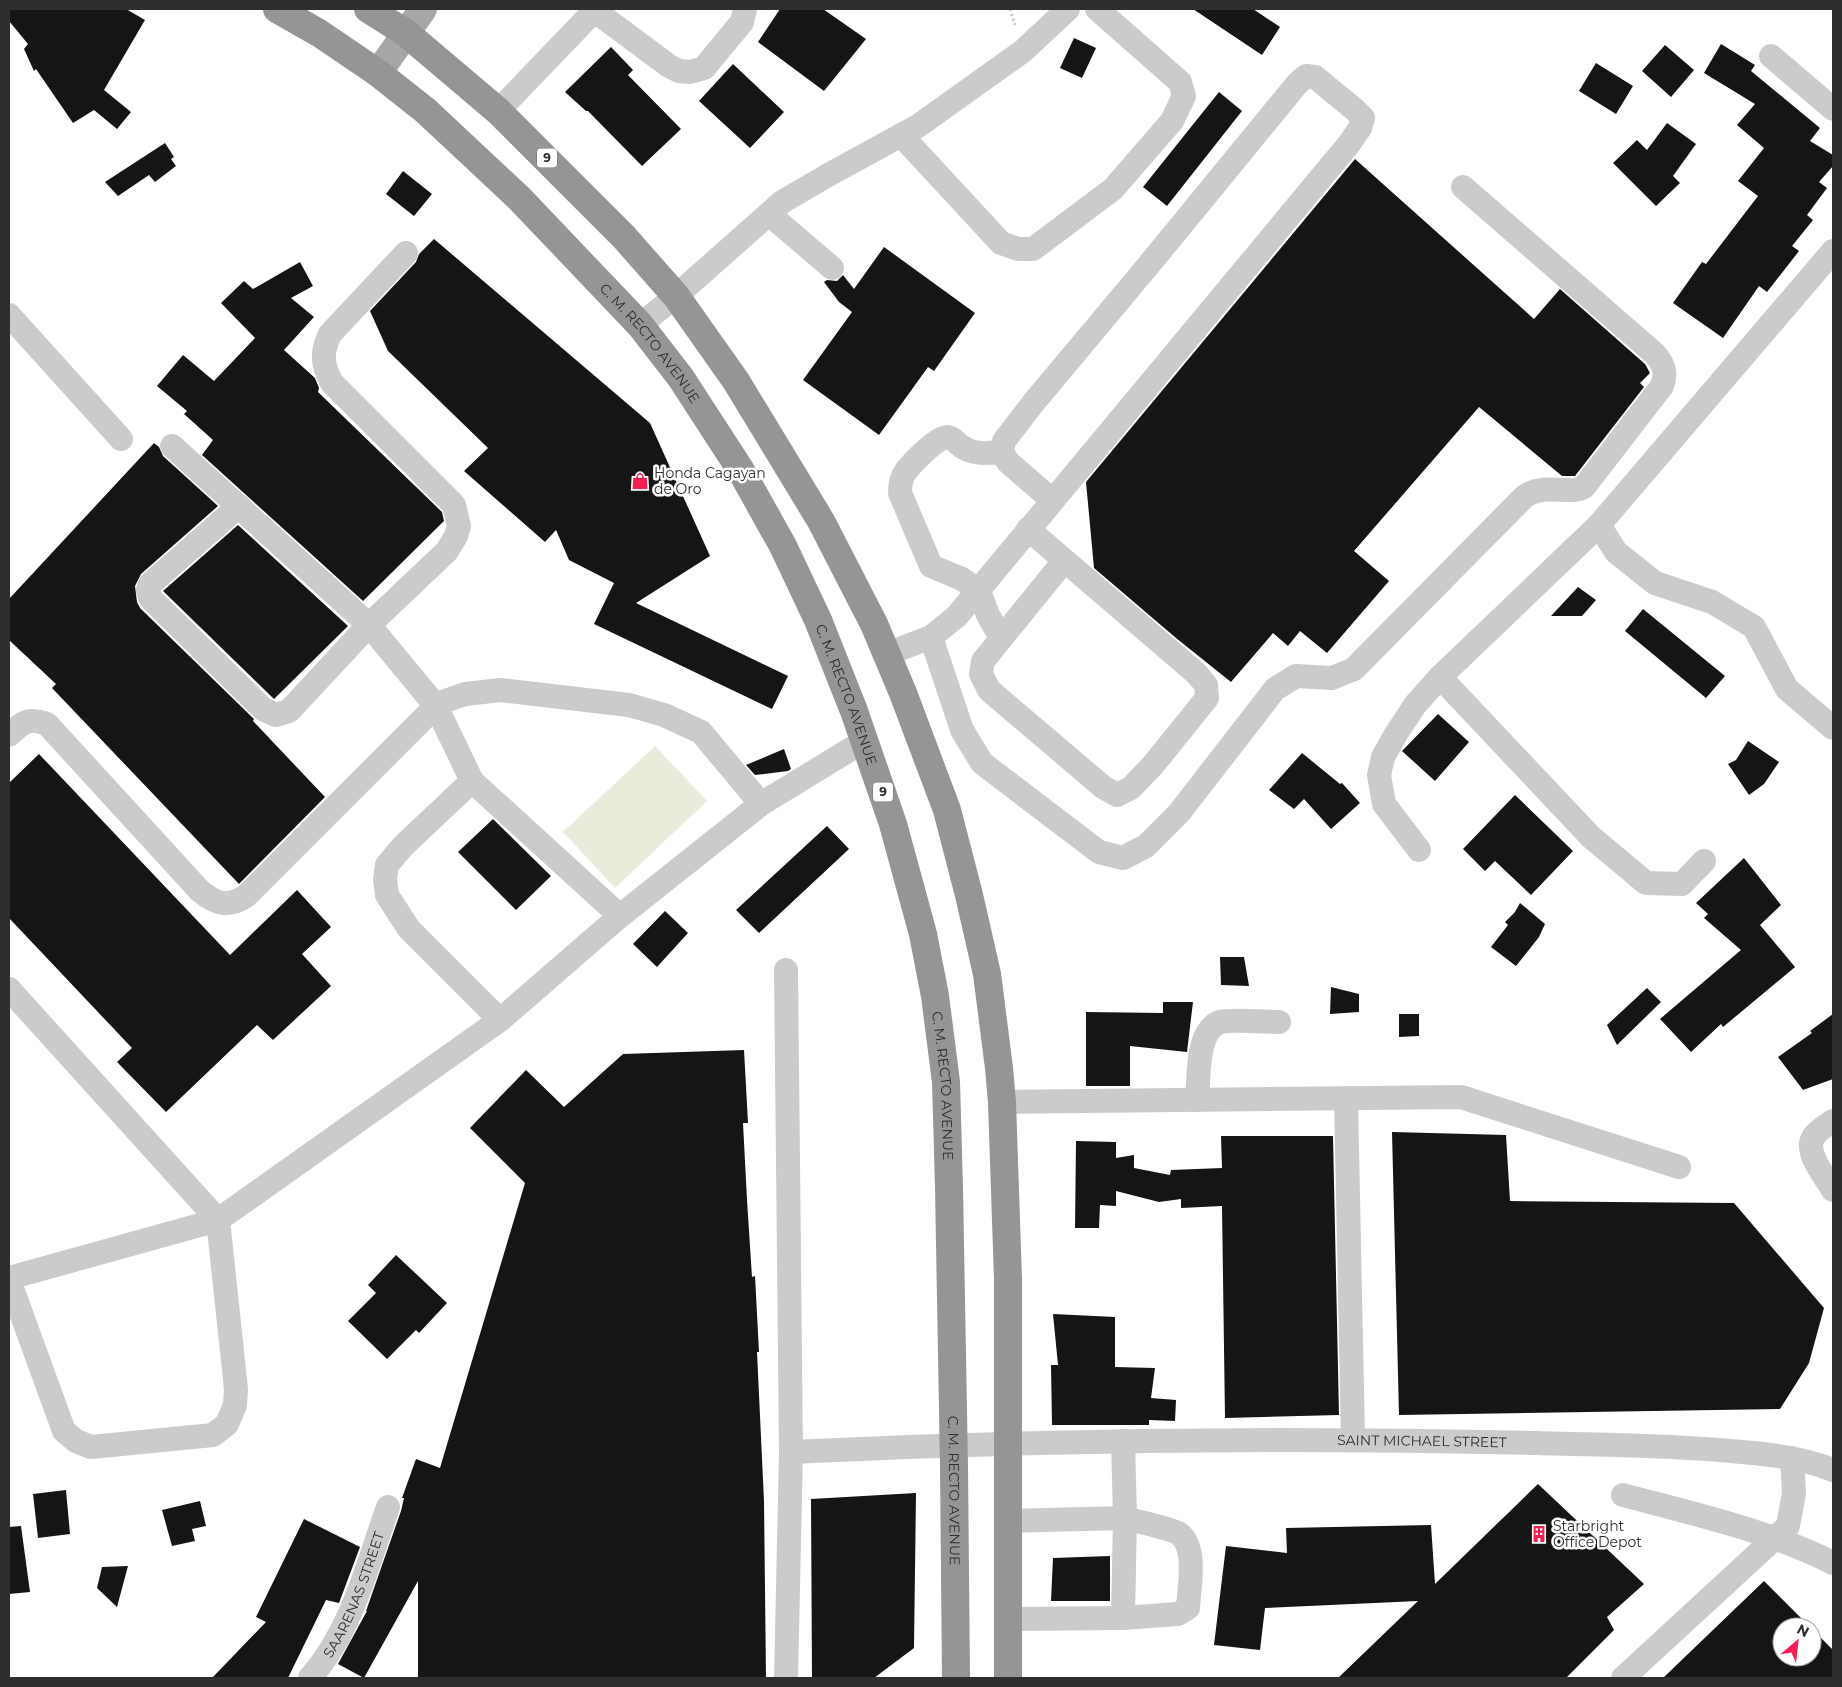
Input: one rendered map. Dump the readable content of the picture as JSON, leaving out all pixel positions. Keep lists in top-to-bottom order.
{
  "streets": {
    "highway": ["9", "C. M. RECTO AVENUE"],
    "street": ["SAINT MICHAEL STREET", "SAARENAS STREET"]
  },
  "crossings": [
    ["9", "SAINT MICHAEL STREET"],
    ["C. M. RECTO AVENUE", "SAINT MICHAEL STREET"]
  ],
  "places": {
    "shop": ["Honda Cagayan de Oro"],
    "building": ["Starbright Office Depot"]
  },
  "north": "top right"
}
